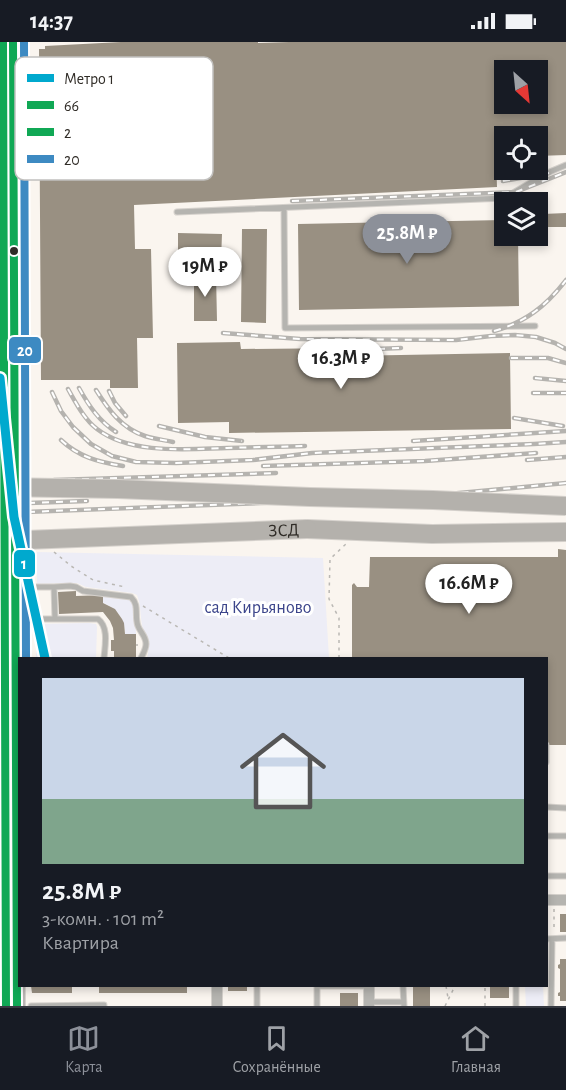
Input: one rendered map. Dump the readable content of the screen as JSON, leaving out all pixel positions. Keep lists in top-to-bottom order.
{
  "streets": {
    "highway": ["ЗСД"]
  },
  "parks": ["сад Кирьяново"],
  "lines": [
    "transit line 66",
    "transit line 2",
    "transit line 20",
    "metro line 1"
  ],
  "legend": [
    "Метро 1",
    "66",
    "2",
    "20"
  ],
  "north": "bottom right",
  "page": {
    "status": "14:37",
    "price": [
      "25.8M ₽",
      "19M ₽",
      "16.3M ₽",
      "16.6M ₽"
    ],
    "list": [
      {
        "name": "25.8M ₽",
        "note": "3-комн. · 101 m² · Квартира"
      }
    ],
    "tabs": ["Карта", "Сохранённые", "Главная"]
  }
}
